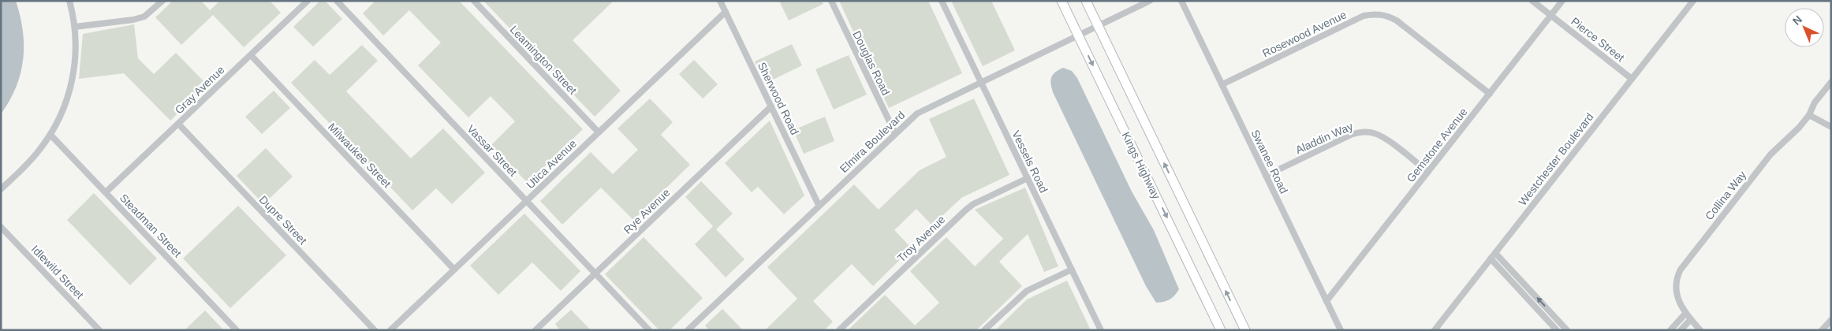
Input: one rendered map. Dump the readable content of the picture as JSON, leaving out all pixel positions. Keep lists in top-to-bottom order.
{
  "streets": {
    "main road": ["Kings Highway"],
    "street": [
      "Rosewood Avenue",
      "Pierce Street",
      "Leamington Street",
      "Douglas Road",
      "Gray Avenue",
      "Sherwood Road",
      "Aladdin Way",
      "Elmira Boulevard",
      "Gemstone Avenue",
      "Vassar Street",
      "Milwaukee Street",
      "Westchester Boulevard",
      "Vessels Road",
      "Swanee Road",
      "Utica Avenue",
      "Collina Way",
      "Rye Avenue",
      "Dupre Street",
      "Steadman Street",
      "Troy Avenue",
      "Idlewild Street"
    ]
  },
  "crossings": [
    ["Rosewood Avenue", "Gemstone Avenue"],
    ["Rosewood Avenue", "Swanee Road"],
    ["Pierce Street", "Gemstone Avenue"],
    ["Pierce Street", "Westchester Boulevard"],
    ["Leamington Street", "Utica Avenue"],
    ["Douglas Road", "Elmira Boulevard"],
    ["Gray Avenue", "Milwaukee Street"],
    ["Gray Avenue", "Dupre Street"],
    ["Gray Avenue", "Steadman Street"],
    ["Sherwood Road", "Elmira Boulevard"],
    ["Sherwood Road", "Utica Avenue"],
    ["Sherwood Road", "Rye Avenue"],
    ["Aladdin Way", "Gemstone Avenue"],
    ["Aladdin Way", "Swanee Road"],
    ["Elmira Boulevard", "Vessels Road"],
    ["Elmira Boulevard", "Kings Highway"],
    ["Gemstone Avenue", "Swanee Road"],
    ["Vassar Street", "Utica Avenue"],
    ["Vassar Street", "Rye Avenue"],
    ["Milwaukee Street", "Utica Avenue"],
    ["Vessels Road", "Troy Avenue"]
  ],
  "north": "top left"
}
